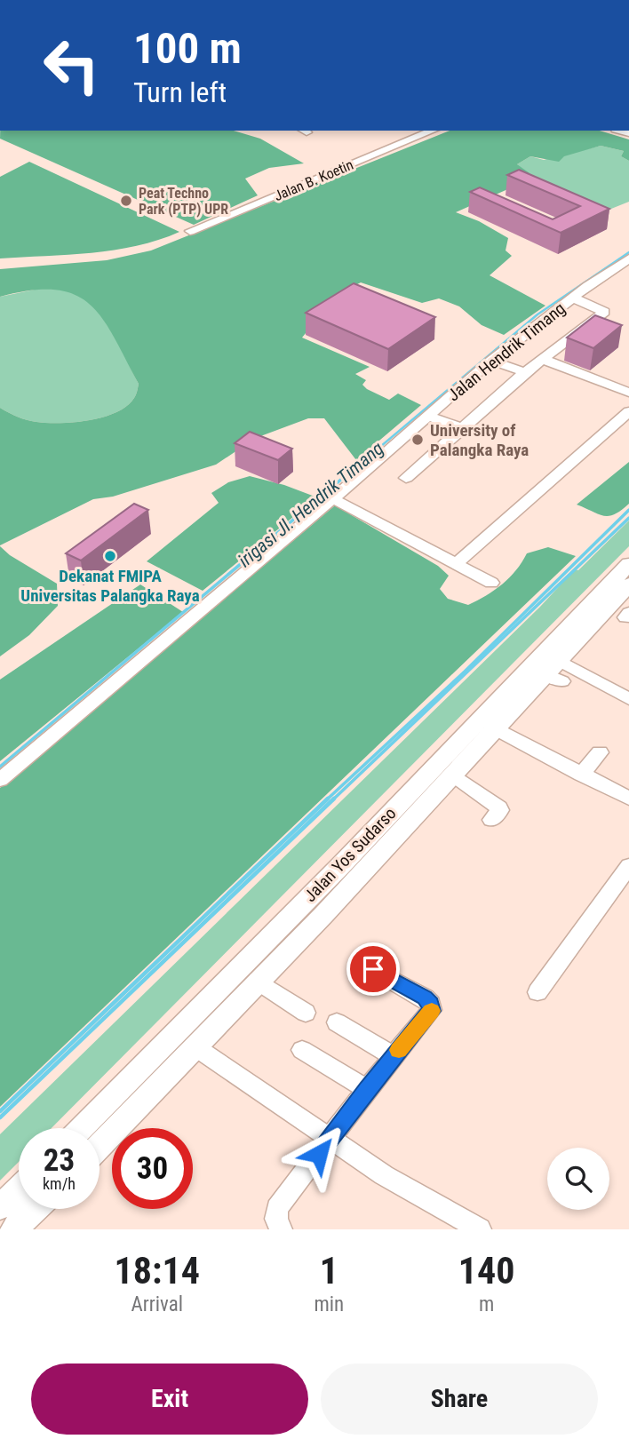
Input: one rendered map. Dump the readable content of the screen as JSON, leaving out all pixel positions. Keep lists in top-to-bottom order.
{
  "streets": {
    "main road": ["Jalan Yos Sudarso"],
    "street": ["Jalan B. Koetin", "Jalan Hendrik Timang"]
  },
  "water": ["irigasi Jl. Hendrik Timang"],
  "places": ["Peat Techno Park (PTP) UPR", "University of Palangka Raya", "Dekanat FMIPA Universitas Palangka Raya"],
  "page": {
    "turn": ["100 m", "Turn left"],
    "speed": "23 km/h",
    "limit": "30",
    "eta": [
      "18:14",
      "Arrival",
      "1",
      "min",
      "140",
      "m"
    ],
    "buttons": ["Exit", "Share"]
  }
}
